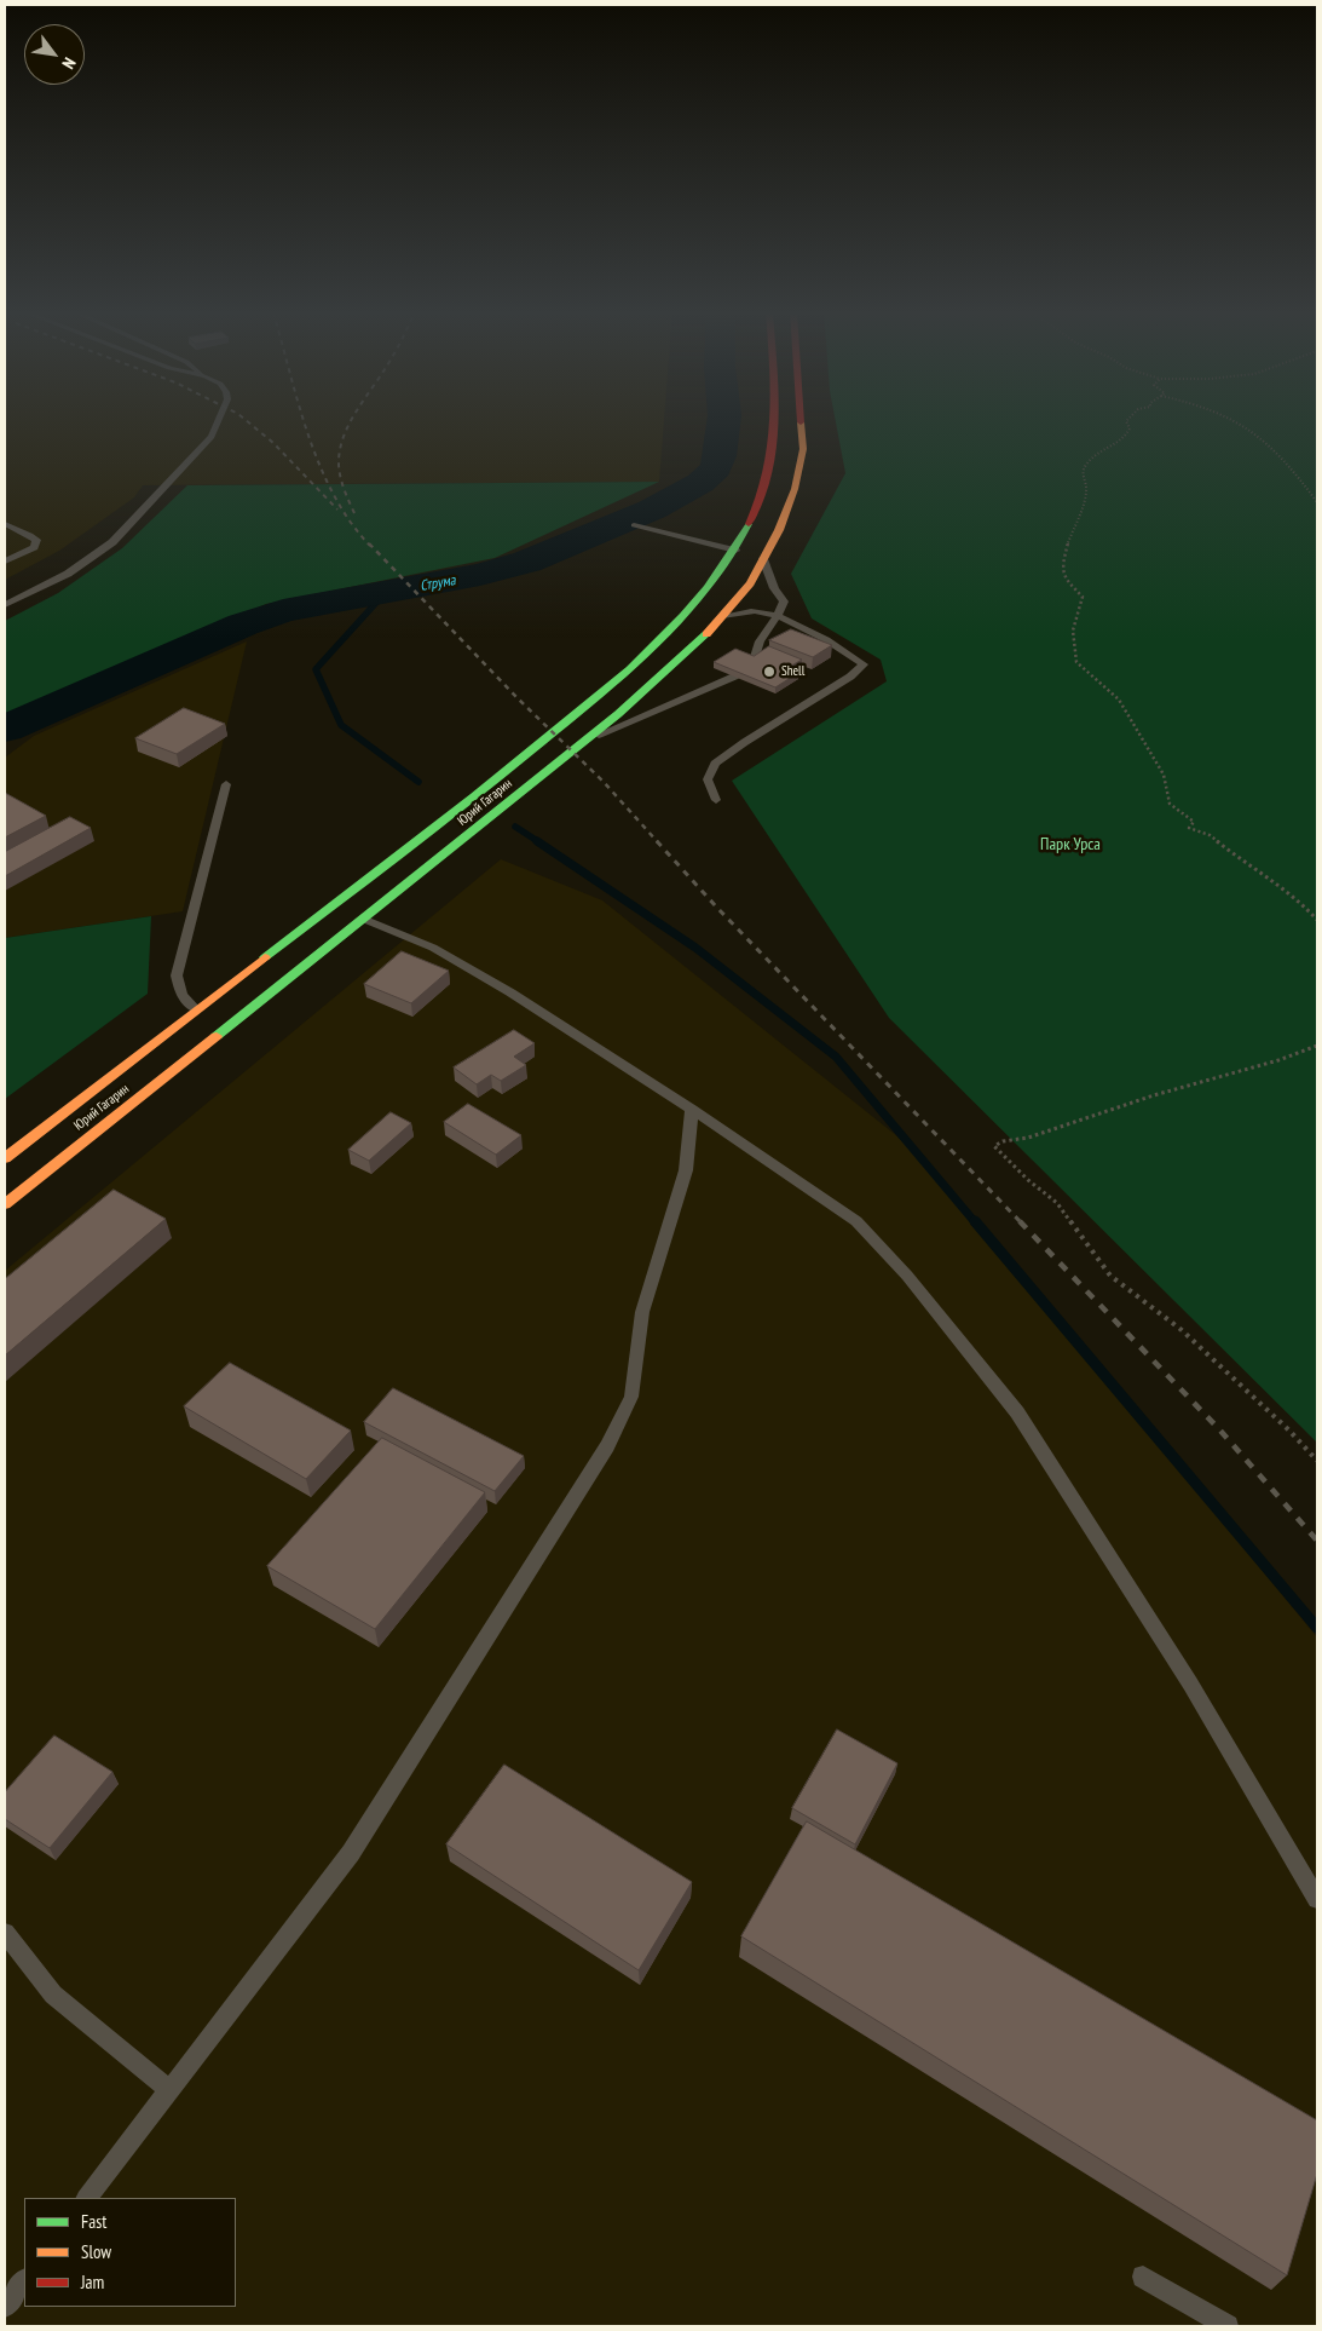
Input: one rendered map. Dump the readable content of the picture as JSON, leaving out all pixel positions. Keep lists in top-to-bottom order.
{
  "streets": {
    "street": ["Юрий Гагарин"]
  },
  "water": ["Струма"],
  "parks": ["Парк Урса"],
  "places": ["Shell"],
  "legend": ["Fast", "Slow", "Jam"],
  "north": "bottom right"
}
